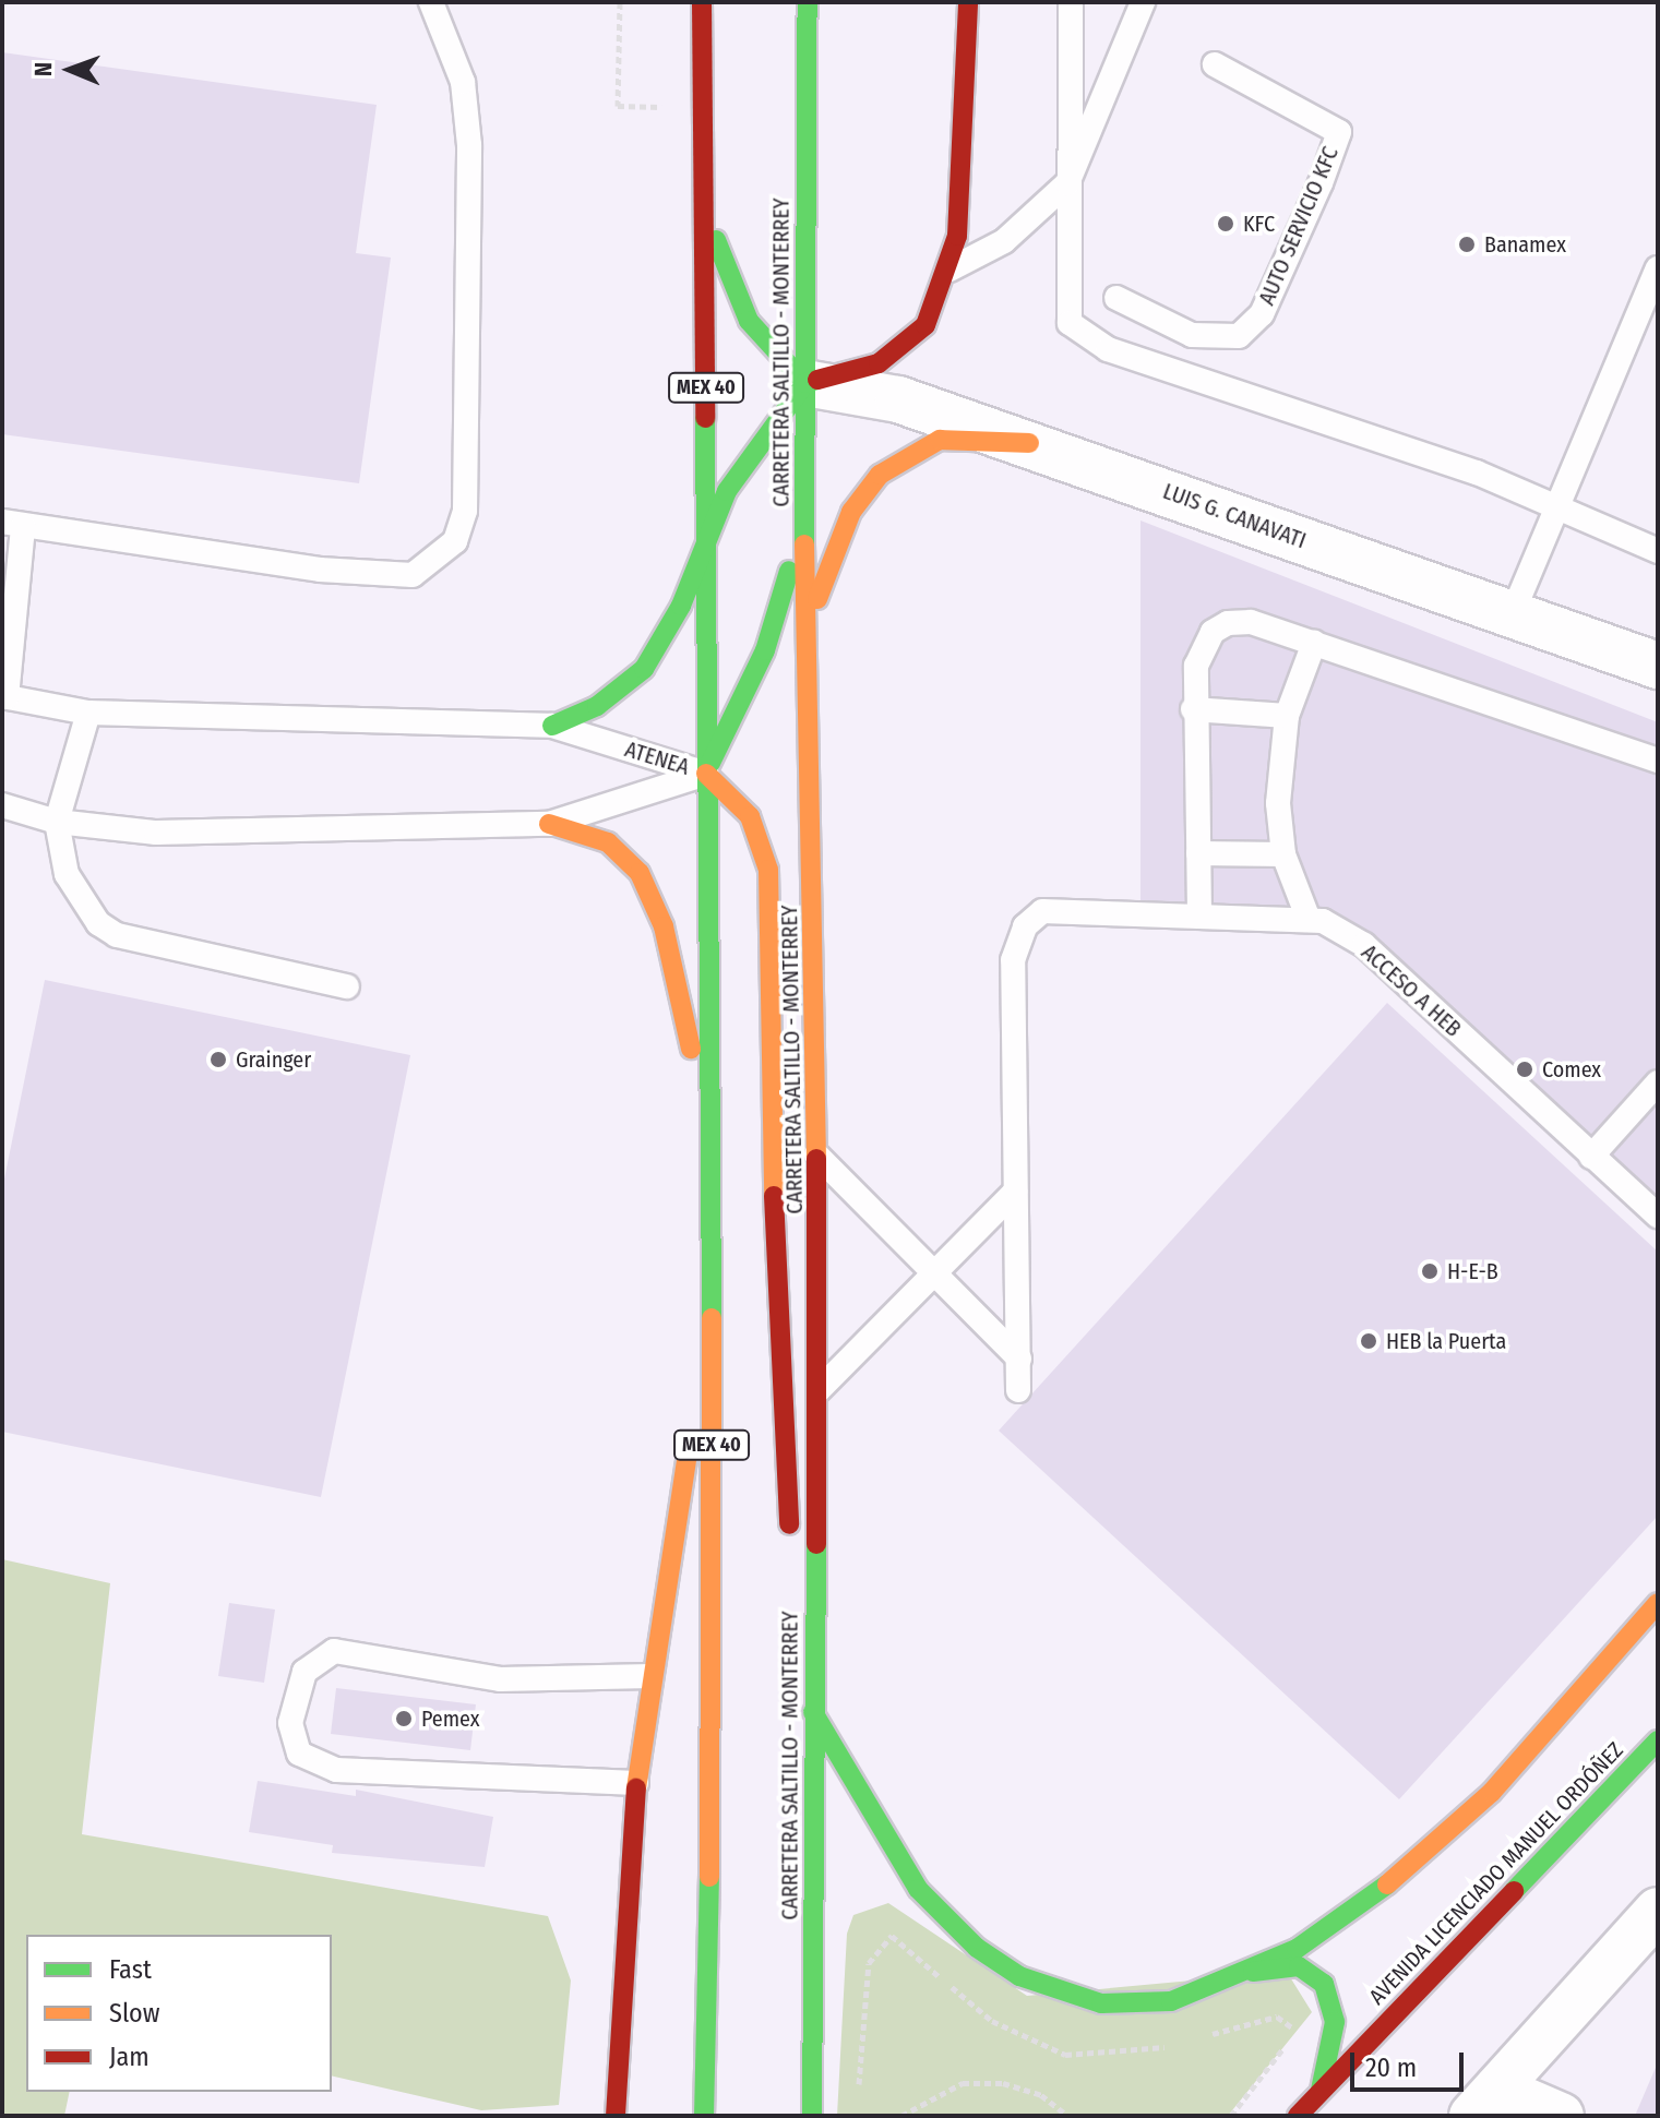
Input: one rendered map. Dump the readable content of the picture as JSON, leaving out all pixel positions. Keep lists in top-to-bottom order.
{
  "streets": {
    "main road": ["CARRETERA SALTILLO - MONTERREY", "MEX 40", "AVENIDA LICENCIADO MANUEL ORDÓÑEZ"],
    "street": ["LUIS G. CANAVATI"],
    "lane": ["AUTO SERVICIO KFC", "ATENEA", "ACCESO A HEB"]
  },
  "crossings": [
    ["CARRETERA SALTILLO - MONTERREY", "LUIS G. CANAVATI"],
    ["MEX 40", "ATENEA"]
  ],
  "places": [
    "KFC",
    "Banamex",
    "Grainger",
    "Comex",
    "H-E-B",
    "HEB la Puerta",
    "Pemex"
  ],
  "legend": ["Fast", "Slow", "Jam"],
  "scale_bar": "20 m",
  "north": "left"
}
